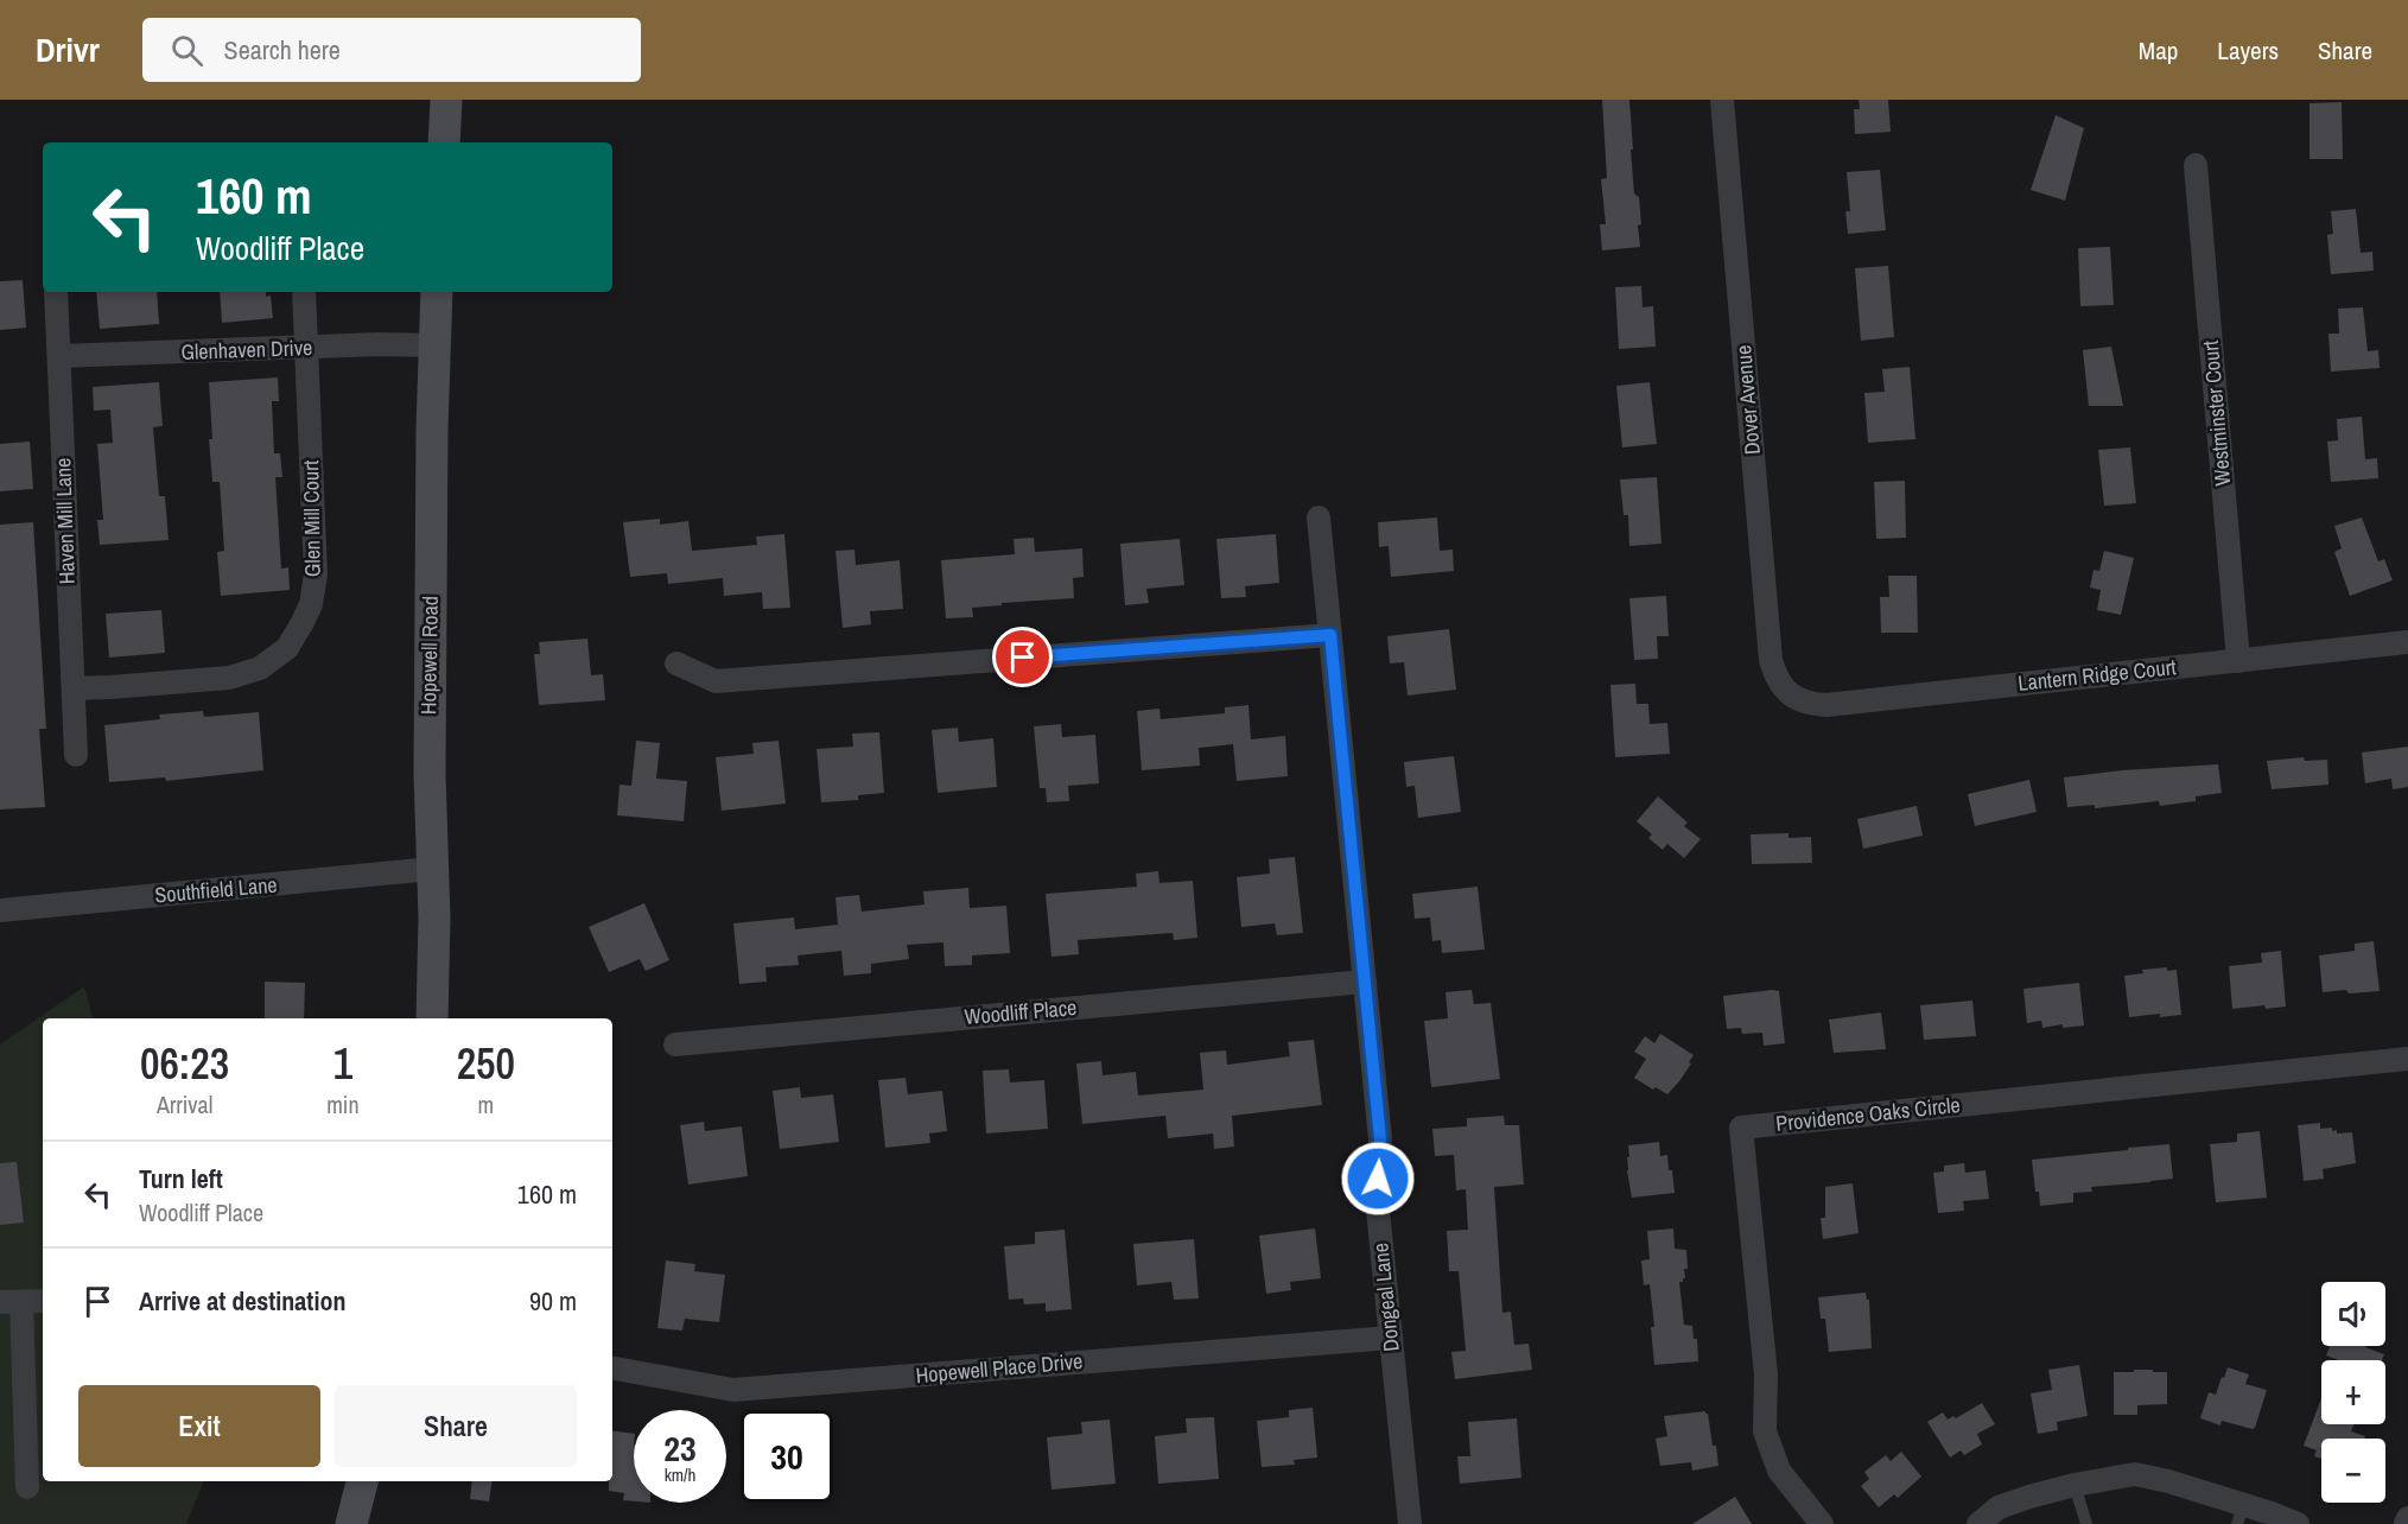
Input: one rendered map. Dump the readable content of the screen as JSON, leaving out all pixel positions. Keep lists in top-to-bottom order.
{
  "streets": {
    "street": [
      "Glenhaven Drive",
      "Dover Avenue",
      "Westminster Court",
      "Glen Mill Court",
      "Haven Mill Lane",
      "Hopewell Road",
      "Lantern Ridge Court",
      "Southfield Lane",
      "Woodliff Place",
      "Providence Oaks Circle",
      "Dongeal Lane",
      "Hopewell Place Drive"
    ]
  },
  "crossings": [
    ["Glenhaven Drive", "Glen Mill Court"],
    ["Glenhaven Drive", "Haven Mill Lane"],
    ["Glenhaven Drive", "Hopewell Road"],
    ["Dover Avenue", "Lantern Ridge Court"],
    ["Westminster Court", "Lantern Ridge Court"],
    ["Glen Mill Court", "Haven Mill Lane"],
    ["Hopewell Road", "Southfield Lane"],
    ["Woodliff Place", "Dongeal Lane"],
    ["Dongeal Lane", "Hopewell Place Drive"]
  ],
  "page": {
    "header": "Drivr",
    "search": "Search here",
    "nav": ["Map", "Layers", "Share"],
    "turn": ["160 m", "Woodliff Place"],
    "eta": [
      "06:23",
      "Arrival",
      "1",
      "min",
      "250",
      "m"
    ],
    "list": [
      {
        "name": "Turn left",
        "note": "Woodliff Place",
        "value": "160 m"
      },
      {
        "name": "Arrive at destination",
        "value": "90 m"
      }
    ],
    "map_buttons": ["+", "−"],
    "buttons": ["Exit", "Share"],
    "speed": "23 km/h",
    "limit": "30"
  }
}
